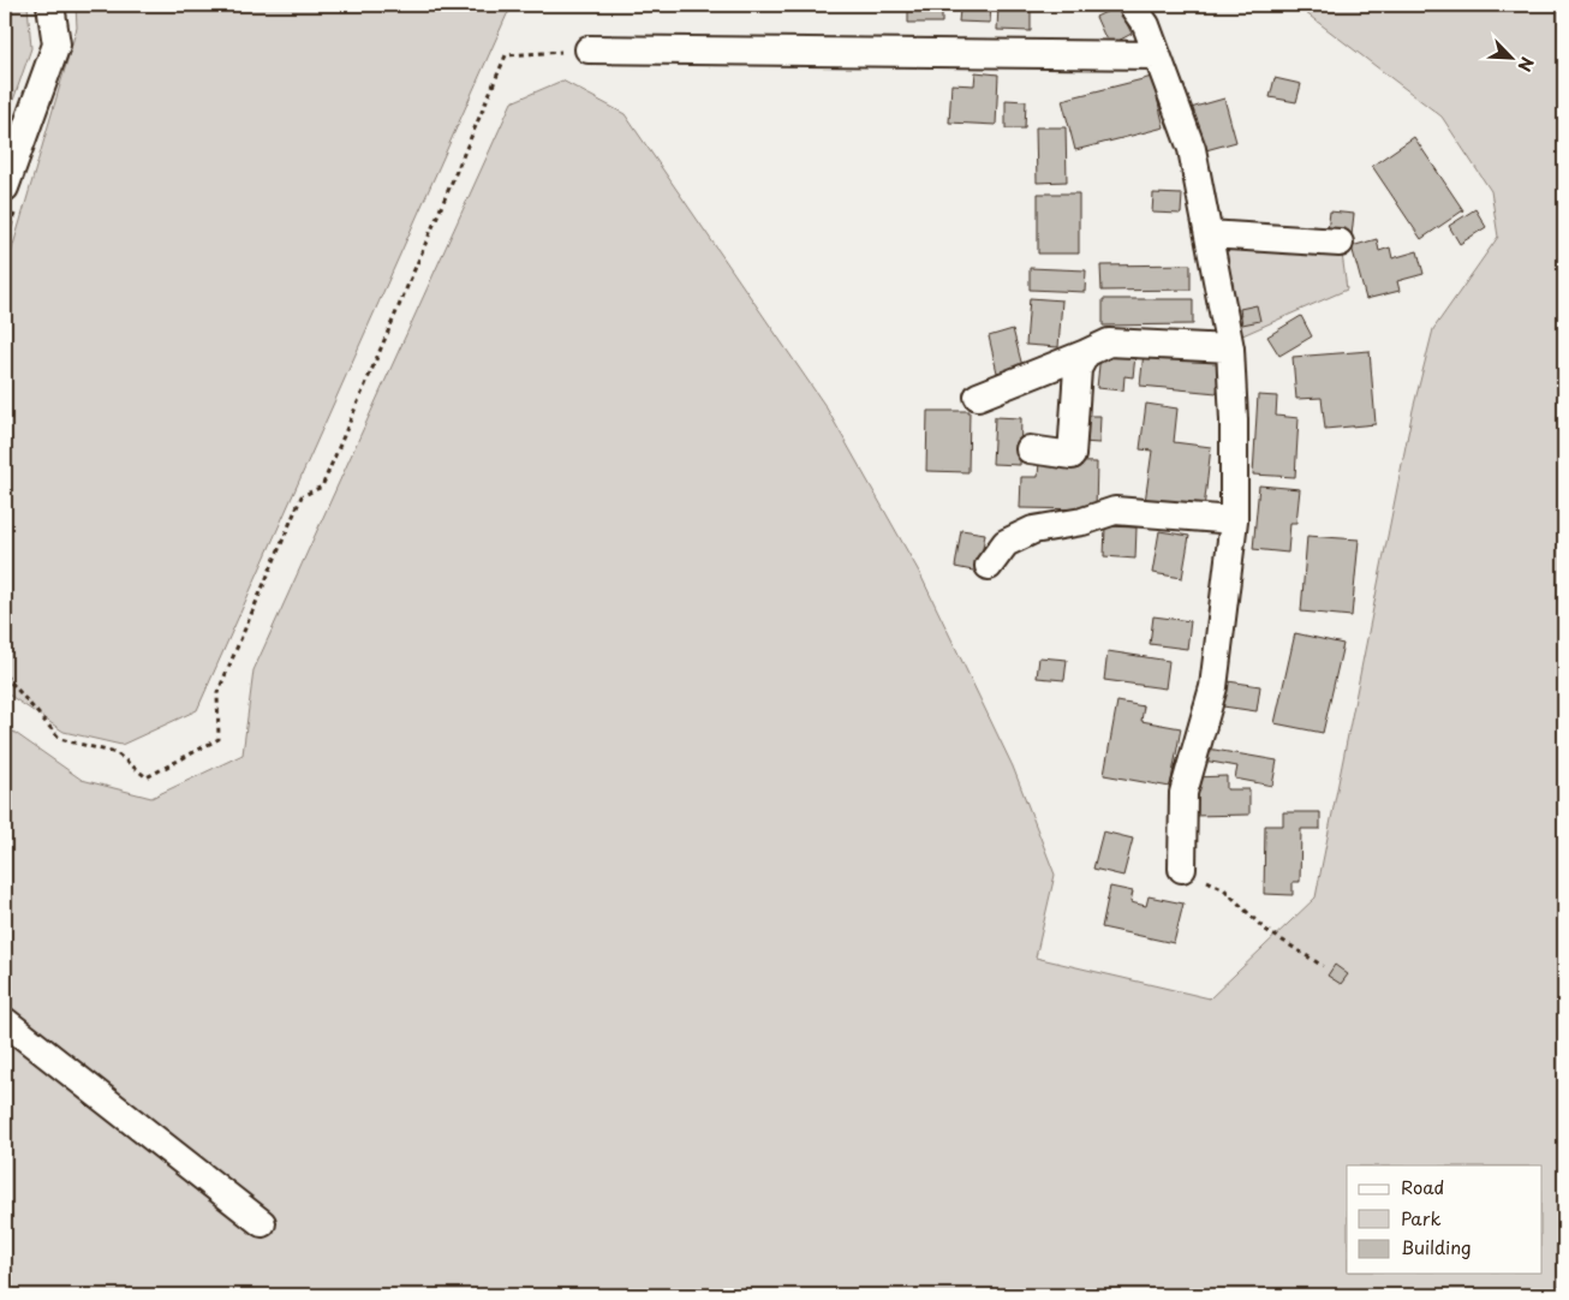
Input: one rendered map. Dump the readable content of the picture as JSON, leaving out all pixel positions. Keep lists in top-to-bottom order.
{
  "legend": ["Road", "Park", "Building"],
  "north": "bottom right"
}
